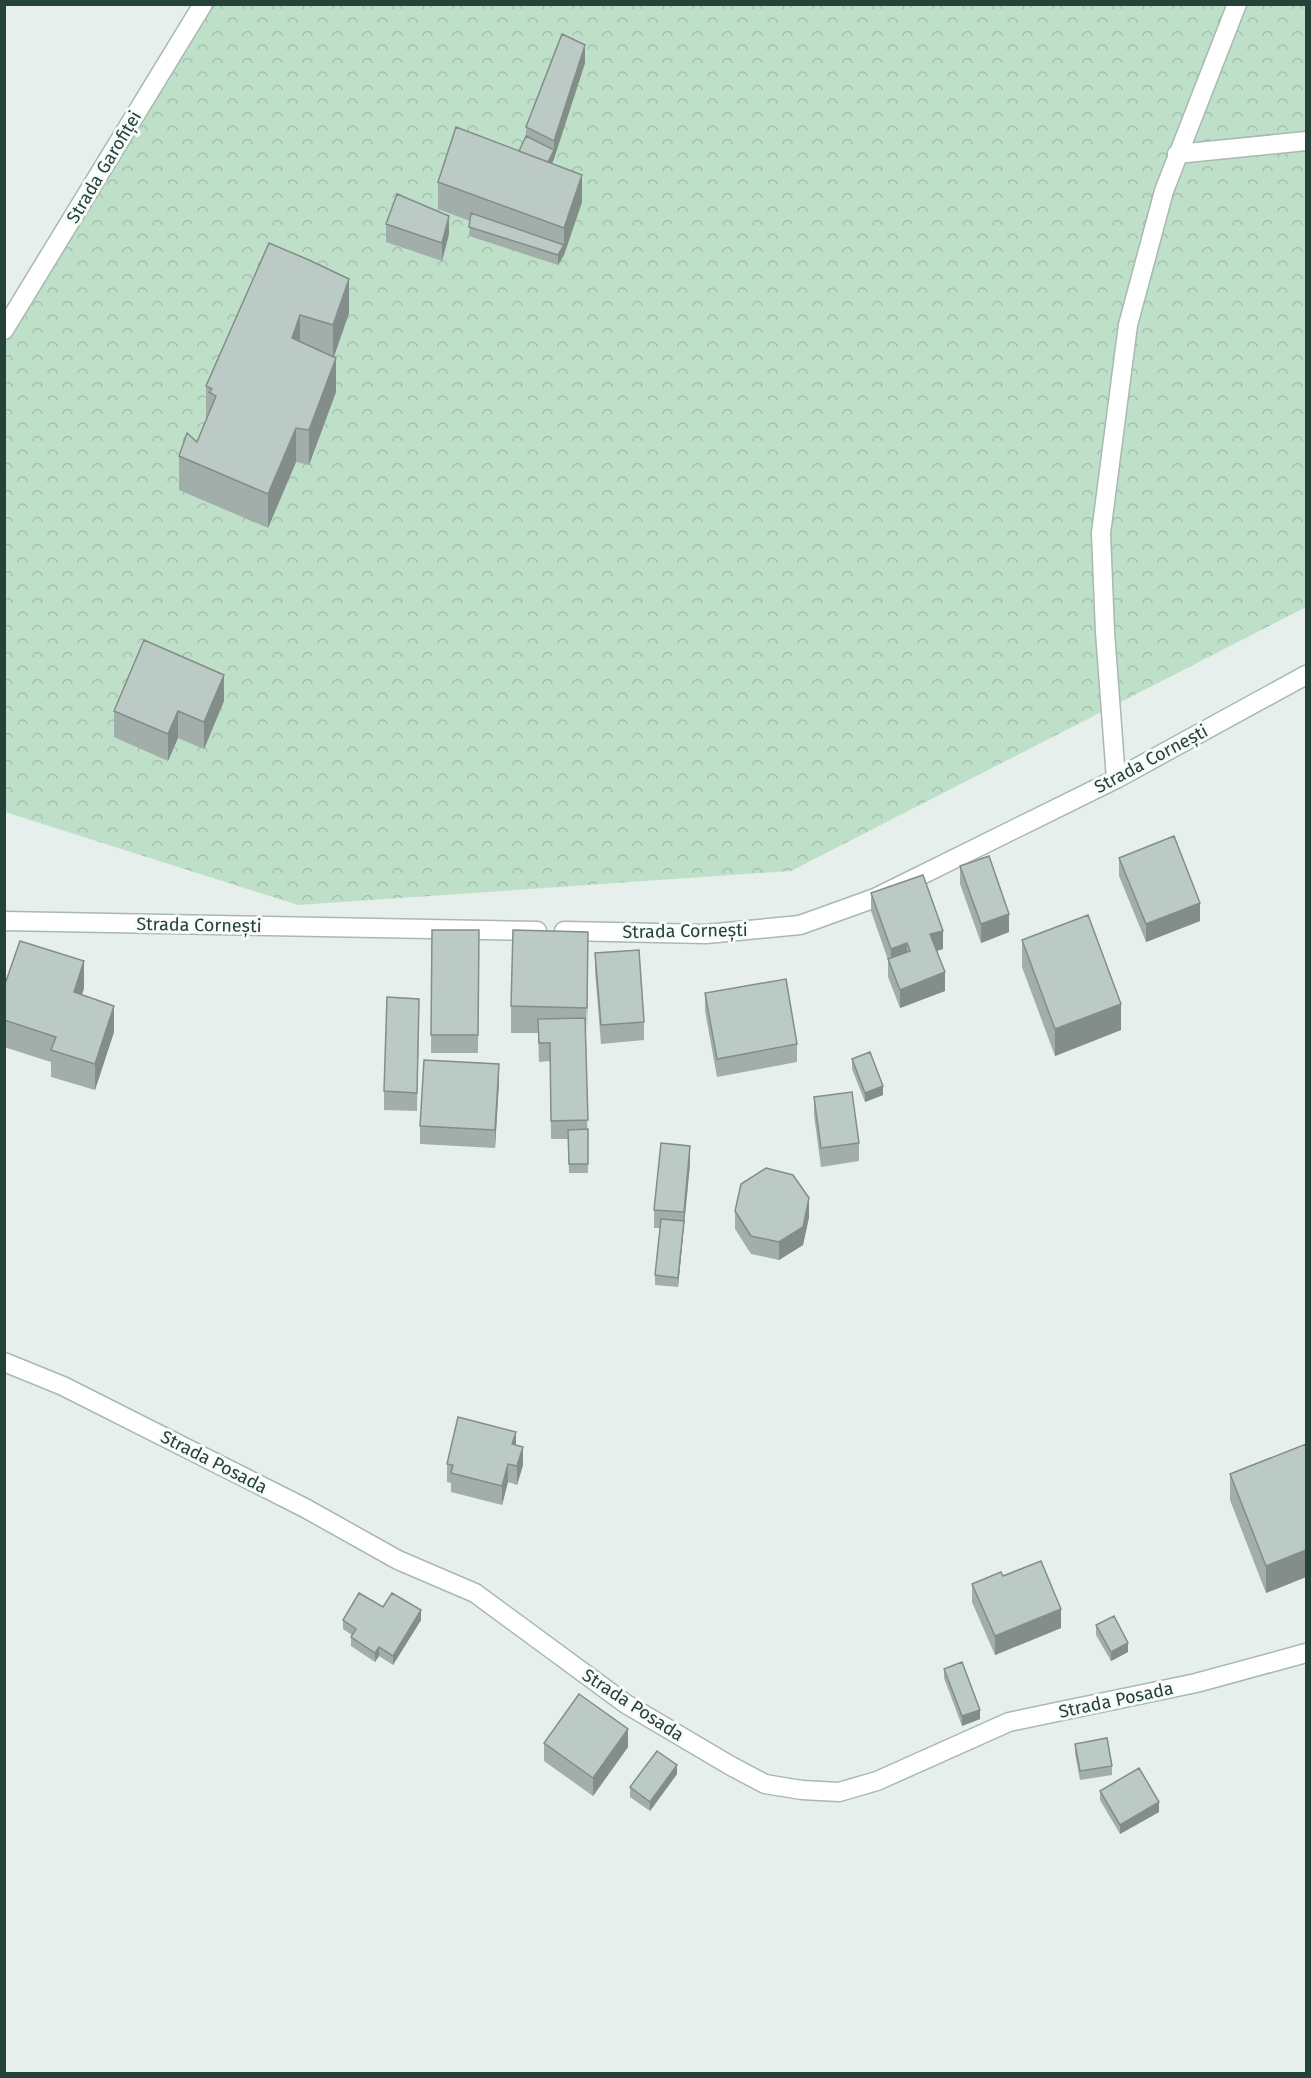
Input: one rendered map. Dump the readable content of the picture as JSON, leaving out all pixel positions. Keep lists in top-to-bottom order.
{
  "streets": {
    "street": ["Strada Garofiței", "Strada Cornești", "Strada Posada"]
  }
}
